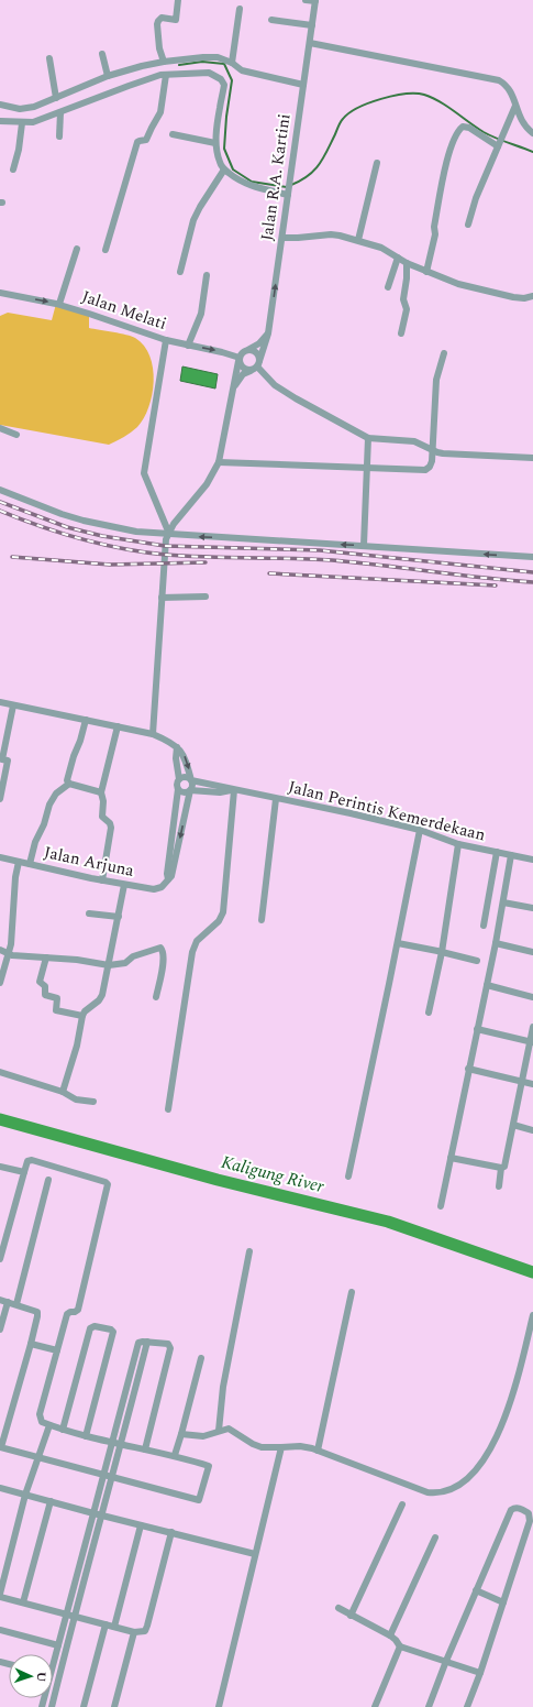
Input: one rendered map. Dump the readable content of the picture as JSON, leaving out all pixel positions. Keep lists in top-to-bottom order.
{
  "streets": {
    "street": [
      "Jalan R.A. Kartini",
      "Jalan Melati",
      "Jalan Perintis Kemerdekaan",
      "Jalan Arjuna"
    ]
  },
  "crossings": [
    ["Jalan R.A. Kartini", "Jalan Melati"]
  ],
  "one_way": ["Jalan Melati"],
  "water": ["Kaligung River"],
  "north": "right"
}
